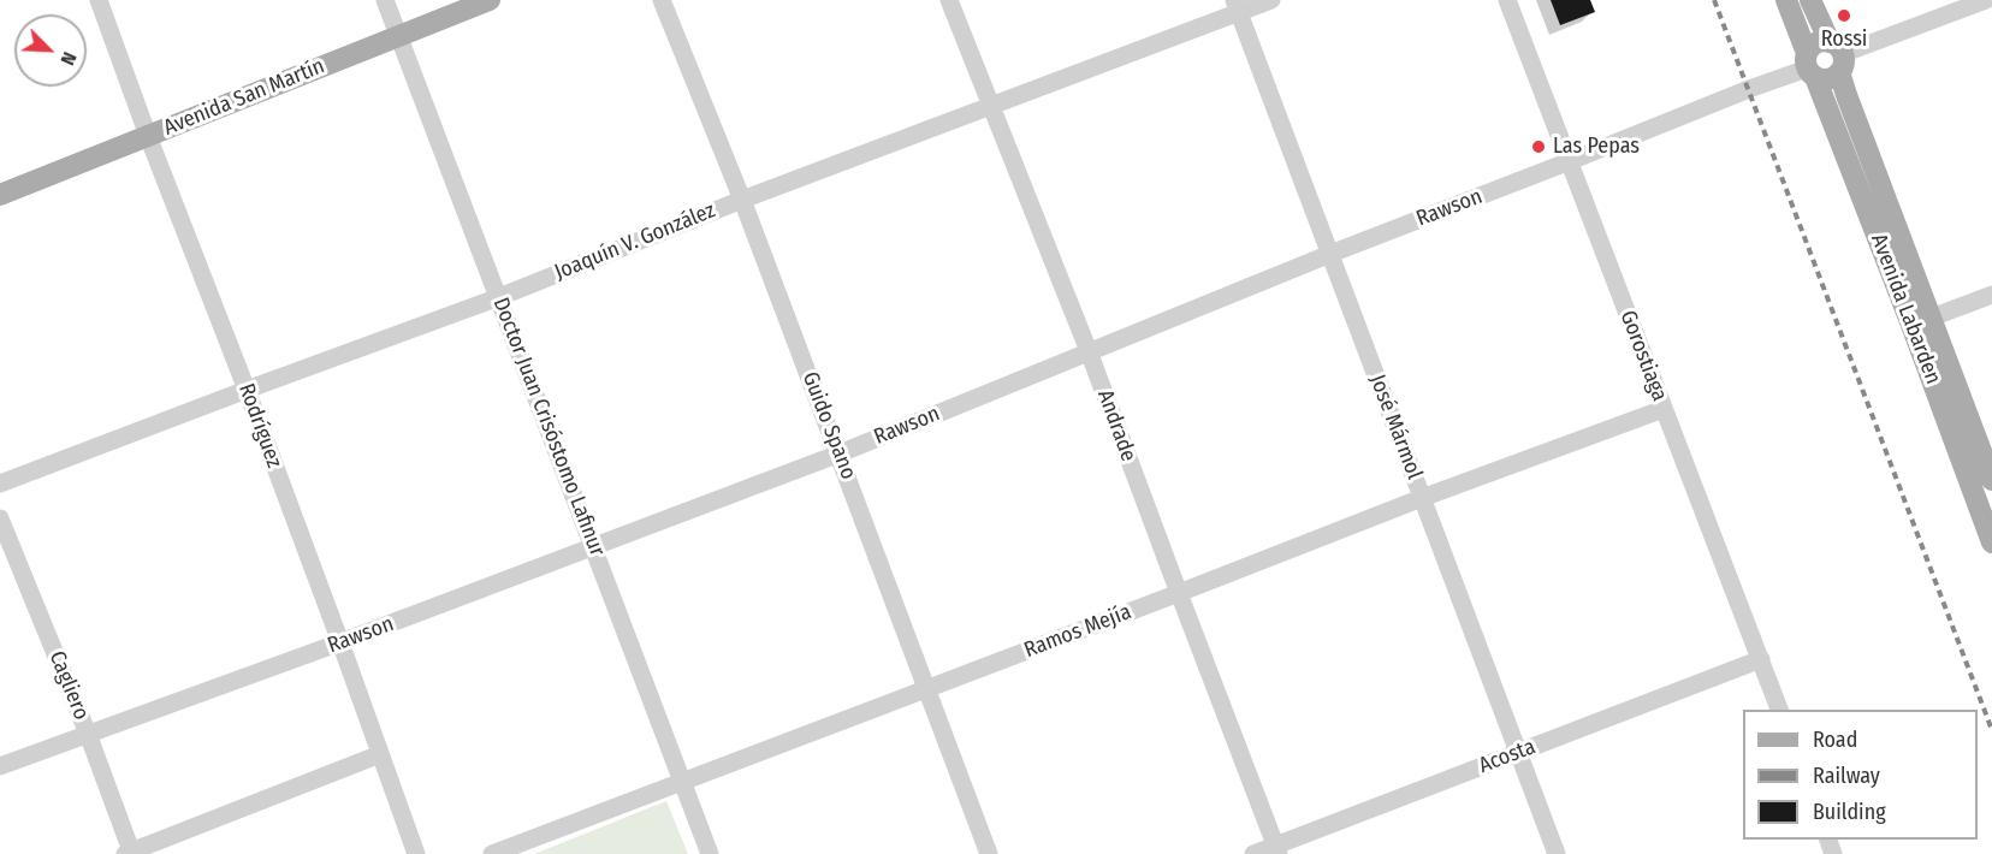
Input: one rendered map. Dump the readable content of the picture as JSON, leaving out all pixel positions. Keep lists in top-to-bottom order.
{
  "streets": {
    "main road": ["Avenida San Martín", "Avenida Labarden"],
    "street": [
      "Rawson",
      "Joaquín V. González",
      "Gorostiaga",
      "Rodríguez",
      "Guido Spano",
      "Andrade",
      "Doctor Juan Crisóstomo Lafinur",
      "José Mármol",
      "Ramos Mejía",
      "Cagliero",
      "Acosta"
    ]
  },
  "crossings": [
    ["Avenida San Martín", "Rodríguez"],
    ["Avenida San Martín", "Doctor Juan Crisóstomo Lafinur"],
    ["Rawson", "Avenida Labarden"],
    ["Rawson", "Gorostiaga"],
    ["Rawson", "Rodríguez"],
    ["Rawson", "Guido Spano"],
    ["Rawson", "Andrade"],
    ["Rawson", "Doctor Juan Crisóstomo Lafinur"],
    ["Rawson", "José Mármol"],
    ["Rawson", "Cagliero"],
    ["Joaquín V. González", "Rodríguez"],
    ["Joaquín V. González", "Guido Spano"],
    ["Joaquín V. González", "Andrade"],
    ["Joaquín V. González", "Doctor Juan Crisóstomo Lafinur"],
    ["Joaquín V. González", "José Mármol"],
    ["Gorostiaga", "Ramos Mejía"],
    ["Gorostiaga", "Acosta"],
    ["Guido Spano", "Ramos Mejía"],
    ["Andrade", "Ramos Mejía"],
    ["Andrade", "Acosta"],
    ["Doctor Juan Crisóstomo Lafinur", "Ramos Mejía"],
    ["José Mármol", "Ramos Mejía"],
    ["José Mármol", "Acosta"]
  ],
  "places": ["Rossi", "Las Pepas"],
  "legend": ["Road", "Railway", "Building"],
  "north": "bottom right"
}
